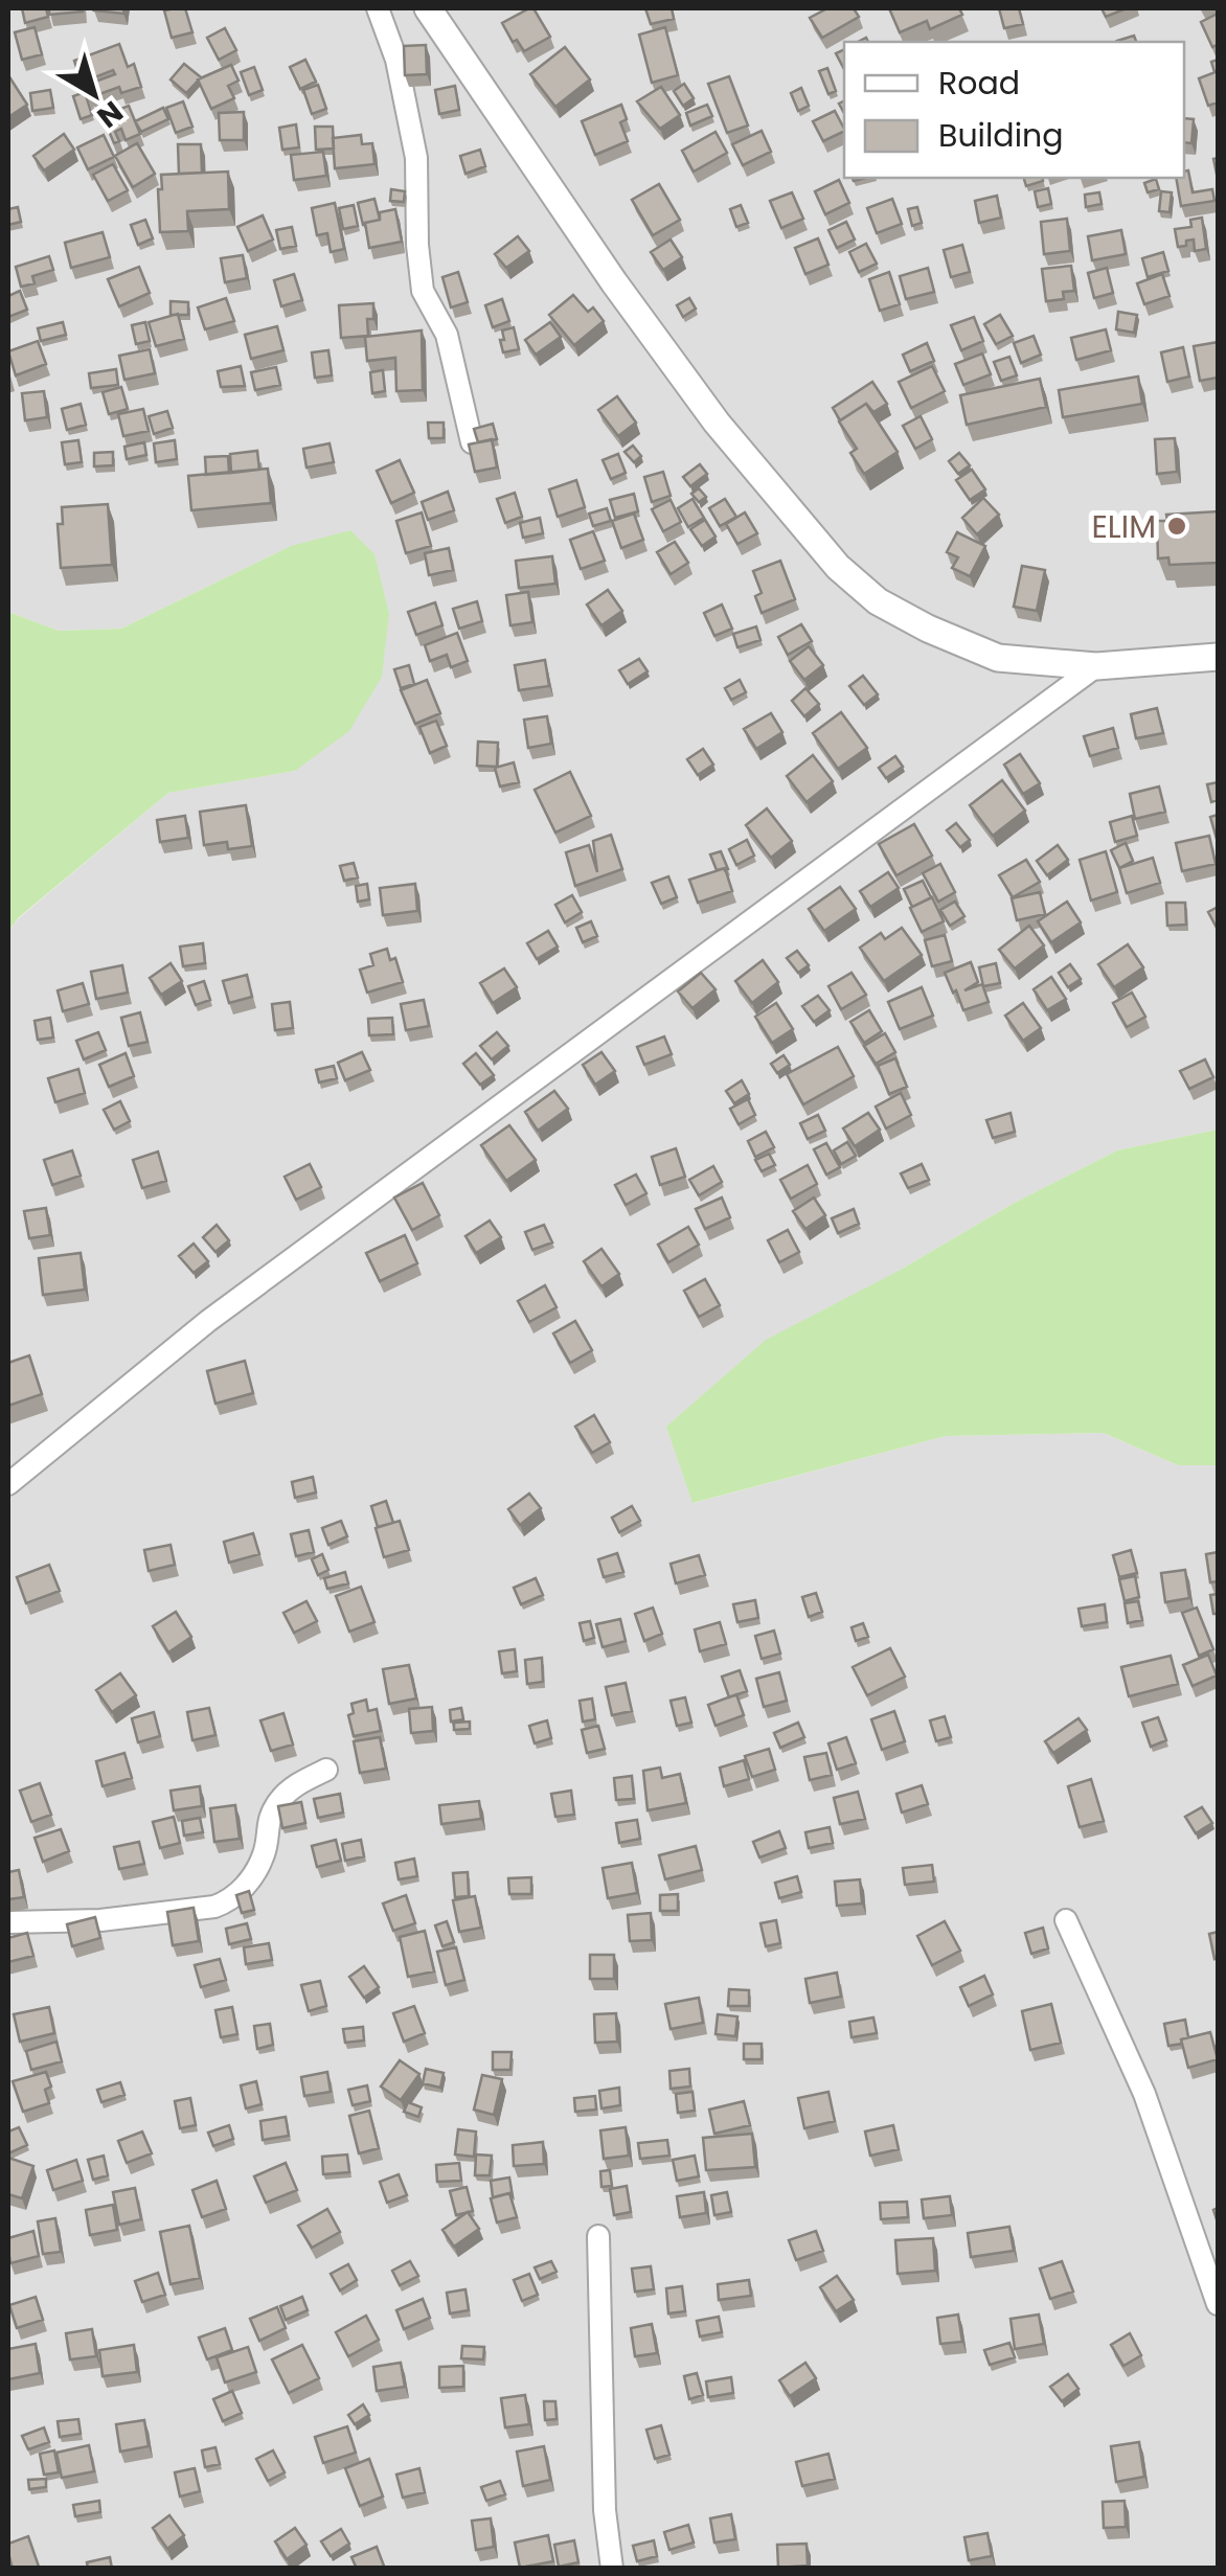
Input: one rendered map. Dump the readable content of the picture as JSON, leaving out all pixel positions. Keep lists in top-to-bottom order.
{
  "places": ["ELIM"],
  "legend": ["Road", "Building"],
  "north": "bottom right"
}
